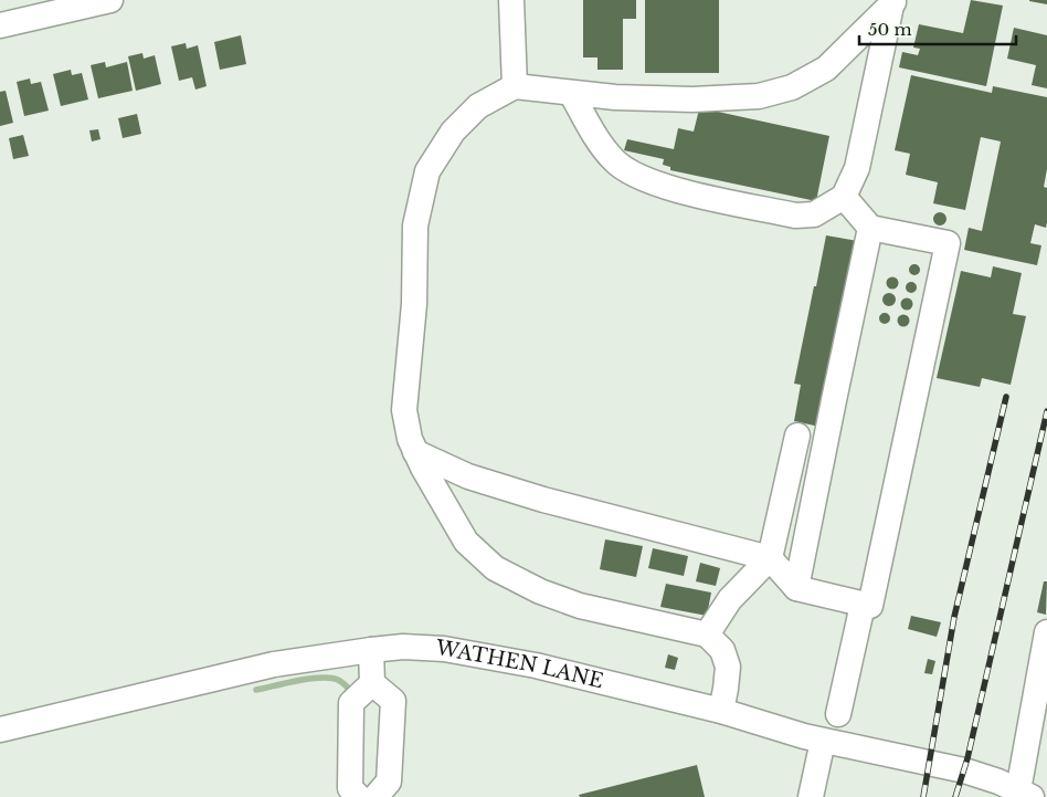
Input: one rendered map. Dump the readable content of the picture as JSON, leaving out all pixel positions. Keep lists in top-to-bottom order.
{
  "streets": {
    "street": ["WATHEN LANE"]
  },
  "scale_bar": "50 m"
}
